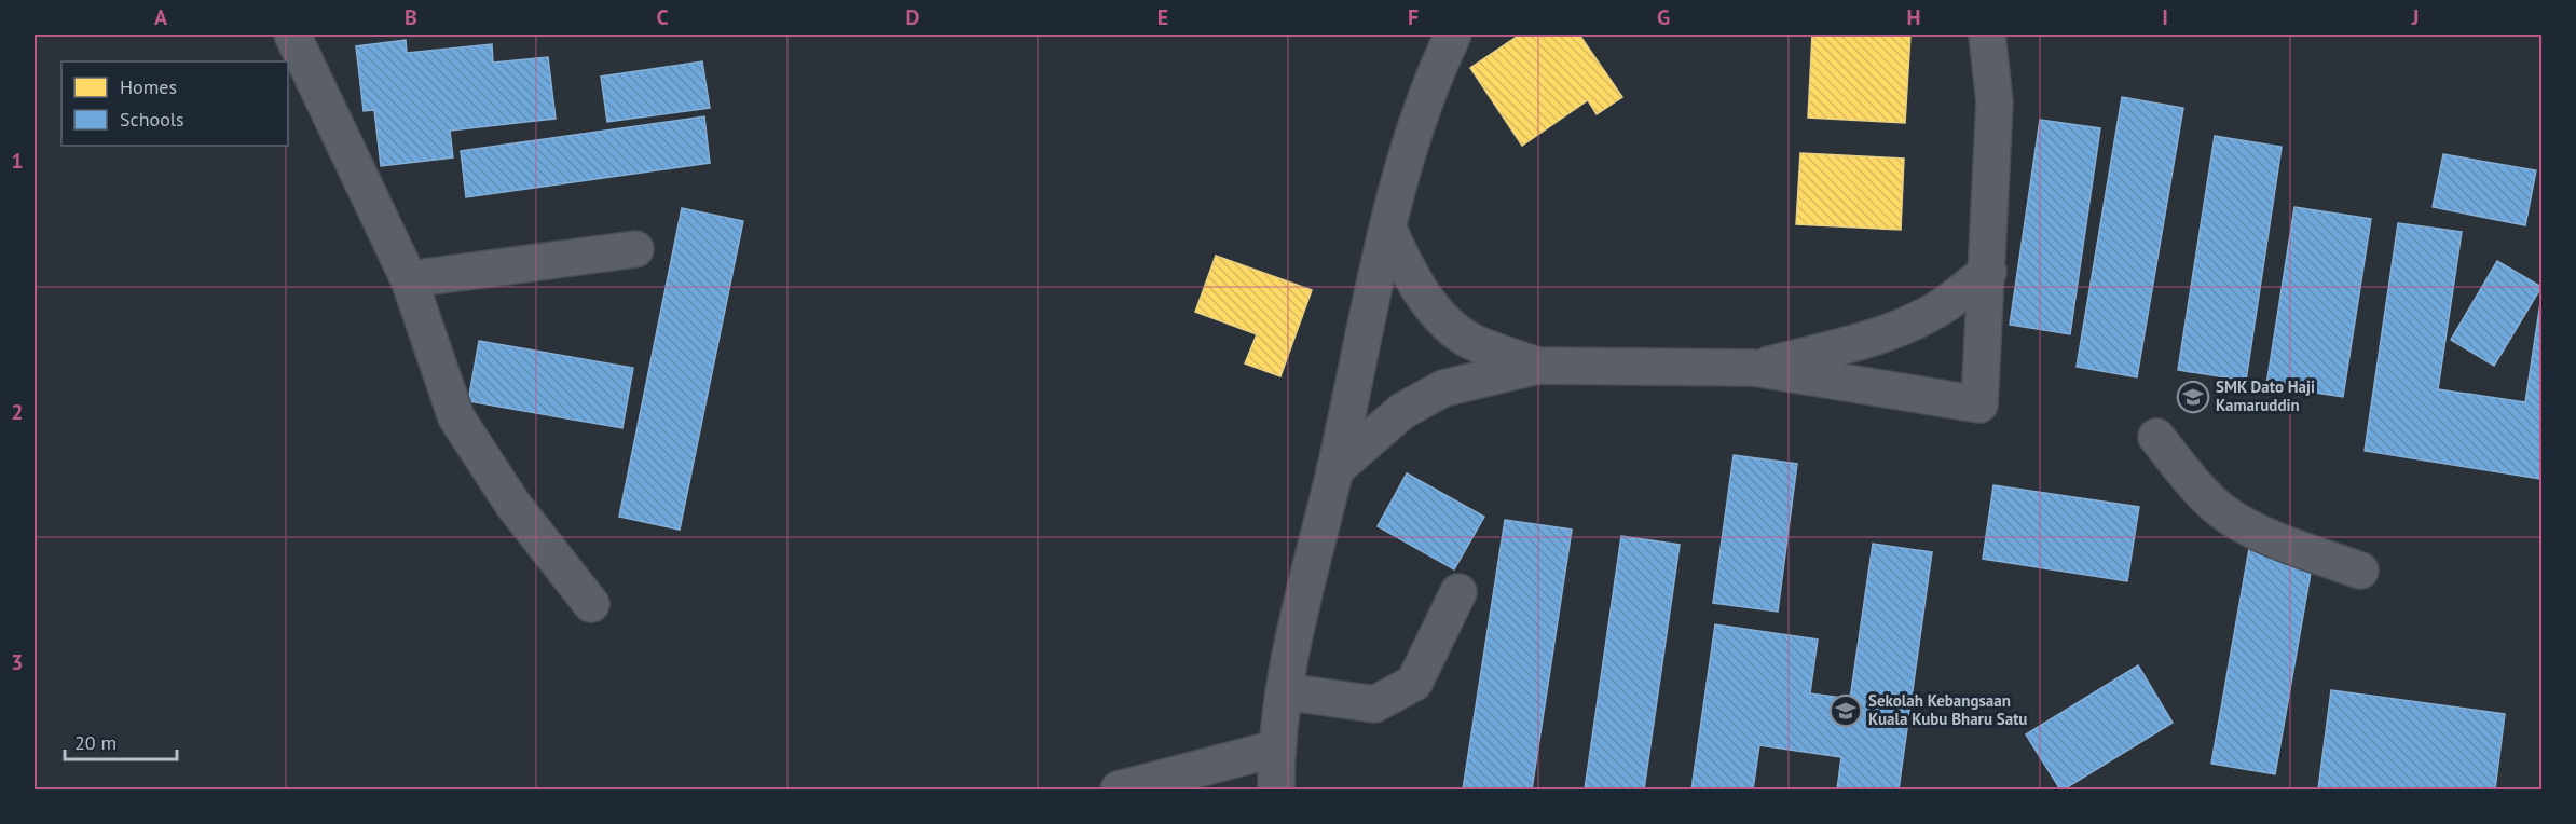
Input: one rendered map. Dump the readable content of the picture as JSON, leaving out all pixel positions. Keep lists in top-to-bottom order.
{
  "places": {
    "school or university": ["SMK Dato Haji Kamaruddin", "Sekolah Kebangsaan Kuala Kubu Bharu Satu"]
  },
  "legend": ["Homes", "Schools"],
  "scale_bar": "20 m",
  "grid": {
    "columns": [
      "A",
      "B",
      "C",
      "D",
      "E",
      "F",
      "G",
      "H",
      "I",
      "J"
    ],
    "rows": ["1", "2", "3"]
  }
}
